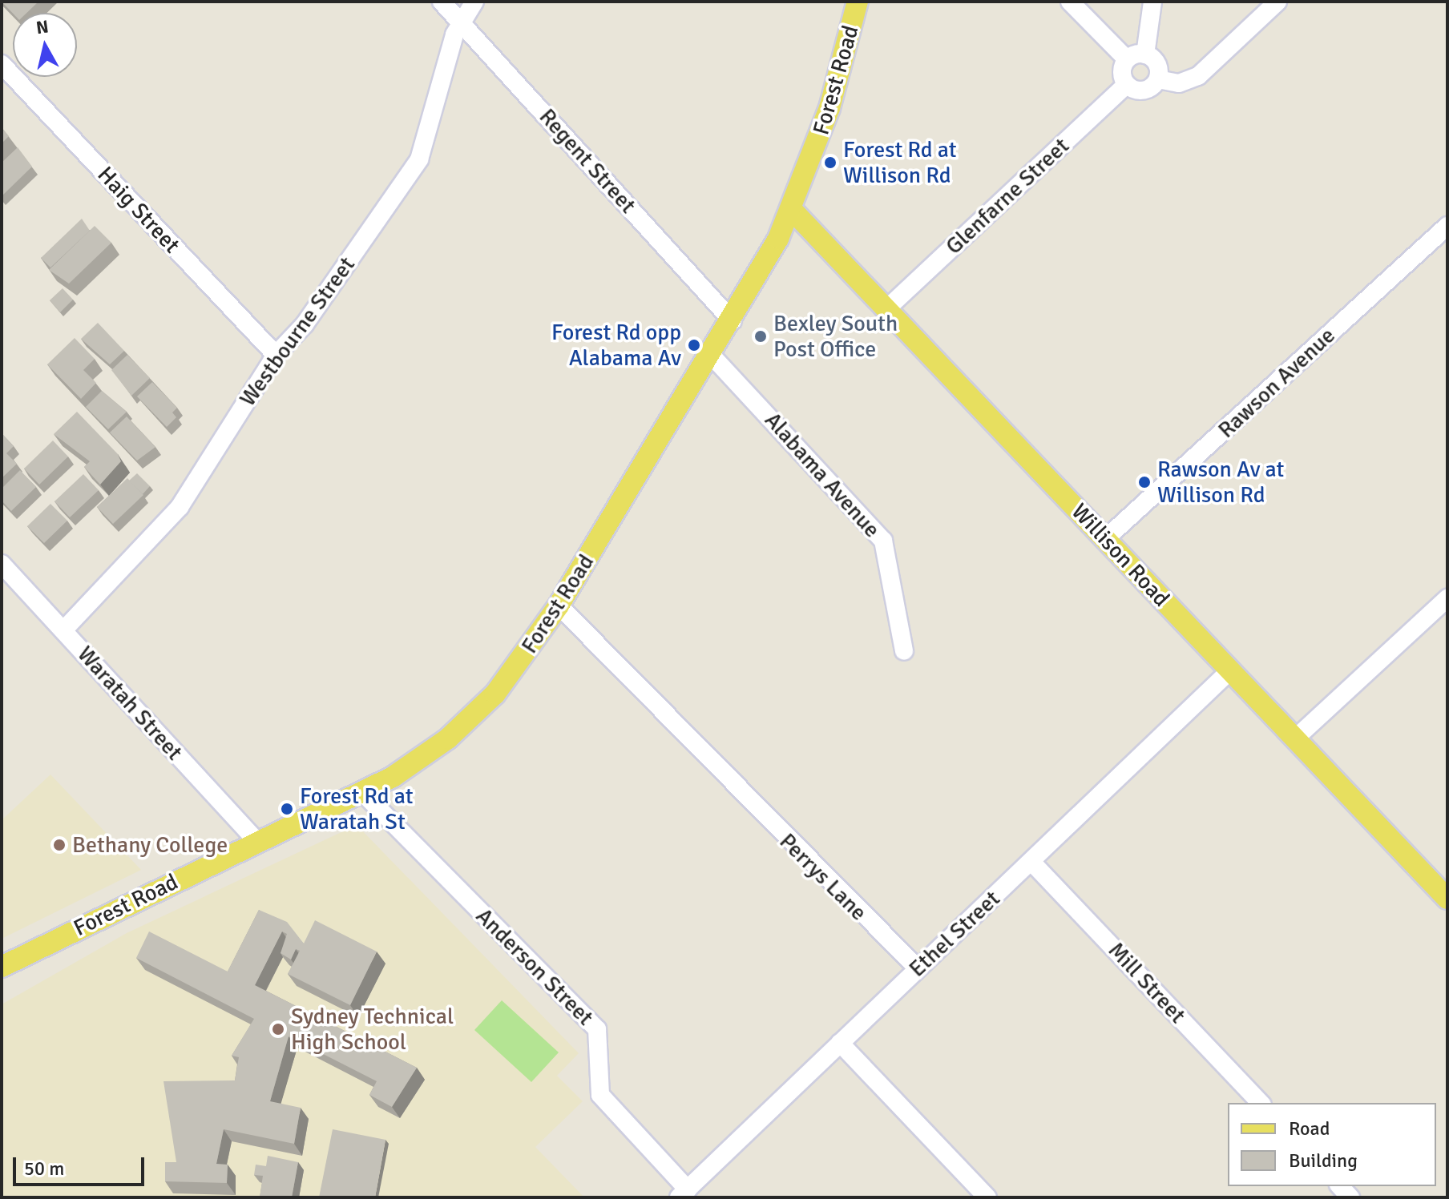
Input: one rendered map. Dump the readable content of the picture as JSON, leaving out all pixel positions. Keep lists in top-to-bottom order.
{
  "streets": {
    "main road": ["Forest Road", "Willison Road"],
    "street": [
      "Regent Street",
      "Glenfarne Street",
      "Haig Street",
      "Westbourne Street",
      "Rawson Avenue",
      "Alabama Avenue",
      "Waratah Street",
      "Perrys Lane",
      "Ethel Street",
      "Anderson Street",
      "Mill Street"
    ]
  },
  "crossings": [
    ["Forest Road", "Regent Street"],
    ["Forest Road", "Alabama Avenue"],
    ["Forest Road", "Willison Road"],
    ["Forest Road", "Waratah Street"],
    ["Forest Road", "Perrys Lane"],
    ["Forest Road", "Anderson Street"],
    ["Regent Street", "Westbourne Street"],
    ["Glenfarne Street", "Willison Road"],
    ["Haig Street", "Westbourne Street"],
    ["Westbourne Street", "Waratah Street"],
    ["Rawson Avenue", "Willison Road"],
    ["Willison Road", "Ethel Street"],
    ["Perrys Lane", "Ethel Street"],
    ["Ethel Street", "Anderson Street"],
    ["Ethel Street", "Mill Street"]
  ],
  "places": [
    "Forest Rd at Willison Rd",
    "Bexley South Post Office",
    "Forest Rd opp Alabama Av",
    "Rawson Av at Willison Rd",
    "Forest Rd at Waratah St",
    "Bethany College",
    "Sydney Technical High School"
  ],
  "legend": ["Road", "Building"],
  "scale_bar": "50 m",
  "north": "top"
}
